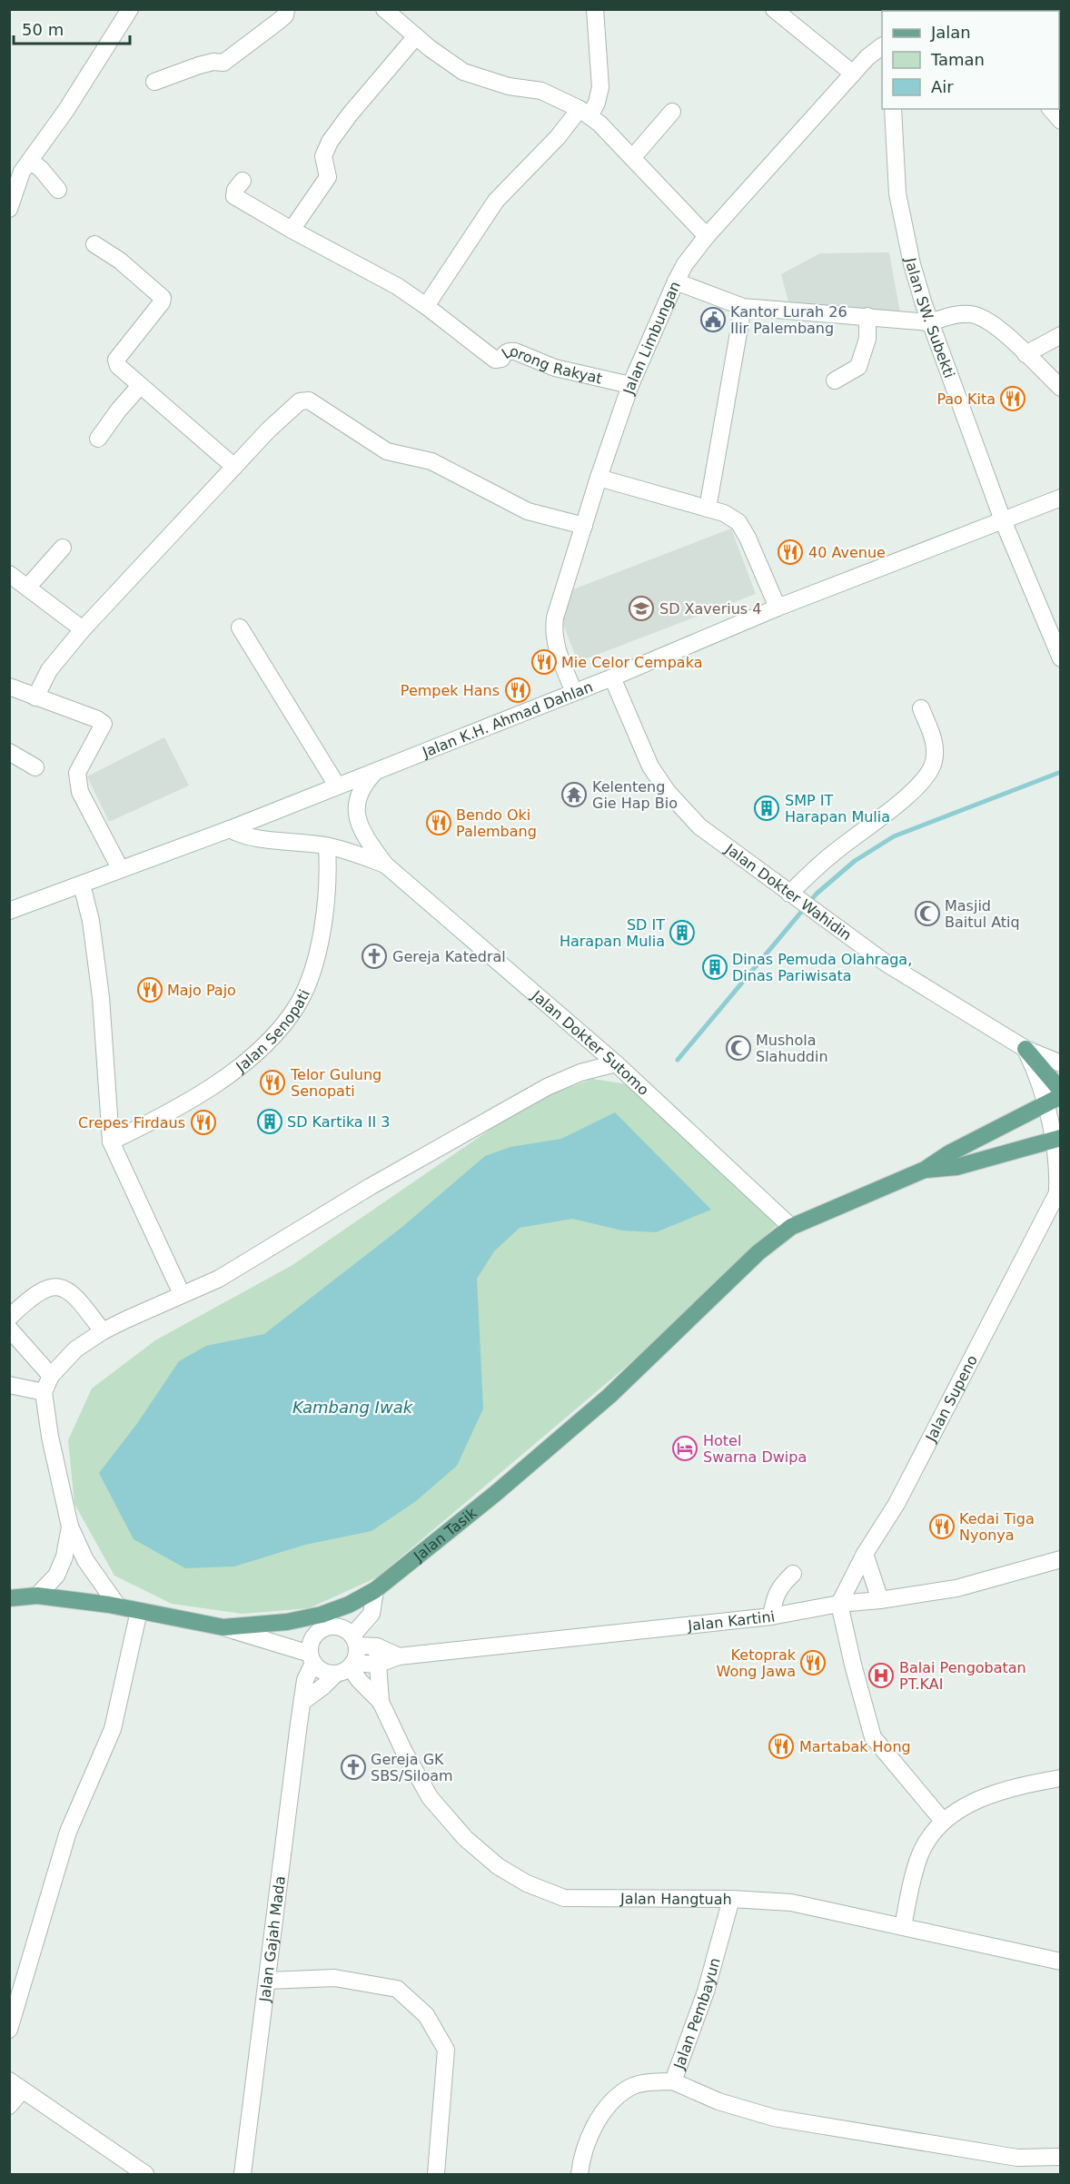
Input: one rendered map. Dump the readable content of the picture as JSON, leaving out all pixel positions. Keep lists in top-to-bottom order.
{
  "streets": {
    "main road": ["Jalan Tasik"],
    "street": [
      "Jalan SW. Subekti",
      "Jalan Limbungan",
      "Lorong Rakyat",
      "Jalan K.H. Ahmad Dahlan",
      "Jalan Dokter Wahidin",
      "Jalan Senopati",
      "Jalan Dokter Sutomo",
      "Jalan Supeno",
      "Jalan Kartini",
      "Jalan Hangtuah",
      "Jalan Gajah Mada",
      "Jalan Pembayun"
    ]
  },
  "crossings": [
    ["Jalan SW. Subekti", "Jalan K.H. Ahmad Dahlan"],
    ["Jalan Limbungan", "Lorong Rakyat"],
    ["Jalan Limbungan", "Jalan K.H. Ahmad Dahlan"],
    ["Jalan K.H. Ahmad Dahlan", "Jalan Dokter Wahidin"],
    ["Jalan Dokter Sutomo", "Jalan Tasik"],
    ["Jalan Supeno", "Jalan Kartini"],
    ["Jalan Hangtuah", "Jalan Pembayun"]
  ],
  "water": ["Kambang Iwak"],
  "places": {
    "public building": ["Kantor Lurah 26 Ilir Palembang"],
    "restaurant": [
      "Pao Kita",
      "40 Avenue",
      "Mie Celor Cempaka",
      "Pempek Hans",
      "Bendo Oki Palembang",
      "Majo Pajo",
      "Telor Gulung Senopati",
      "Crepes Firdaus",
      "Kedai Tiga Nyonya",
      "Ketoprak Wong Jawa",
      "Martabak Hong"
    ],
    "school or university": ["SD Xaverius 4"],
    "temple": ["Kelenteng Gie Hap Bio"],
    "building": [
      "SMP IT Harapan Mulia",
      "SD IT Harapan Mulia",
      "Dinas Pemuda Olahraga, Dinas Pariwisata",
      "SD Kartika II 3"
    ],
    "mosque": ["Masjid Baitul Atiq", "Mushola Slahuddin"],
    "church": ["Gereja Katedral", "Gereja GK SBS/Siloam"],
    "hotel": ["Hotel Swarna Dwipa"],
    "hospital": ["Balai Pengobatan PT.KAI"]
  },
  "legend": ["Jalan", "Taman", "Air"],
  "scale_bar": "50 m"
}
